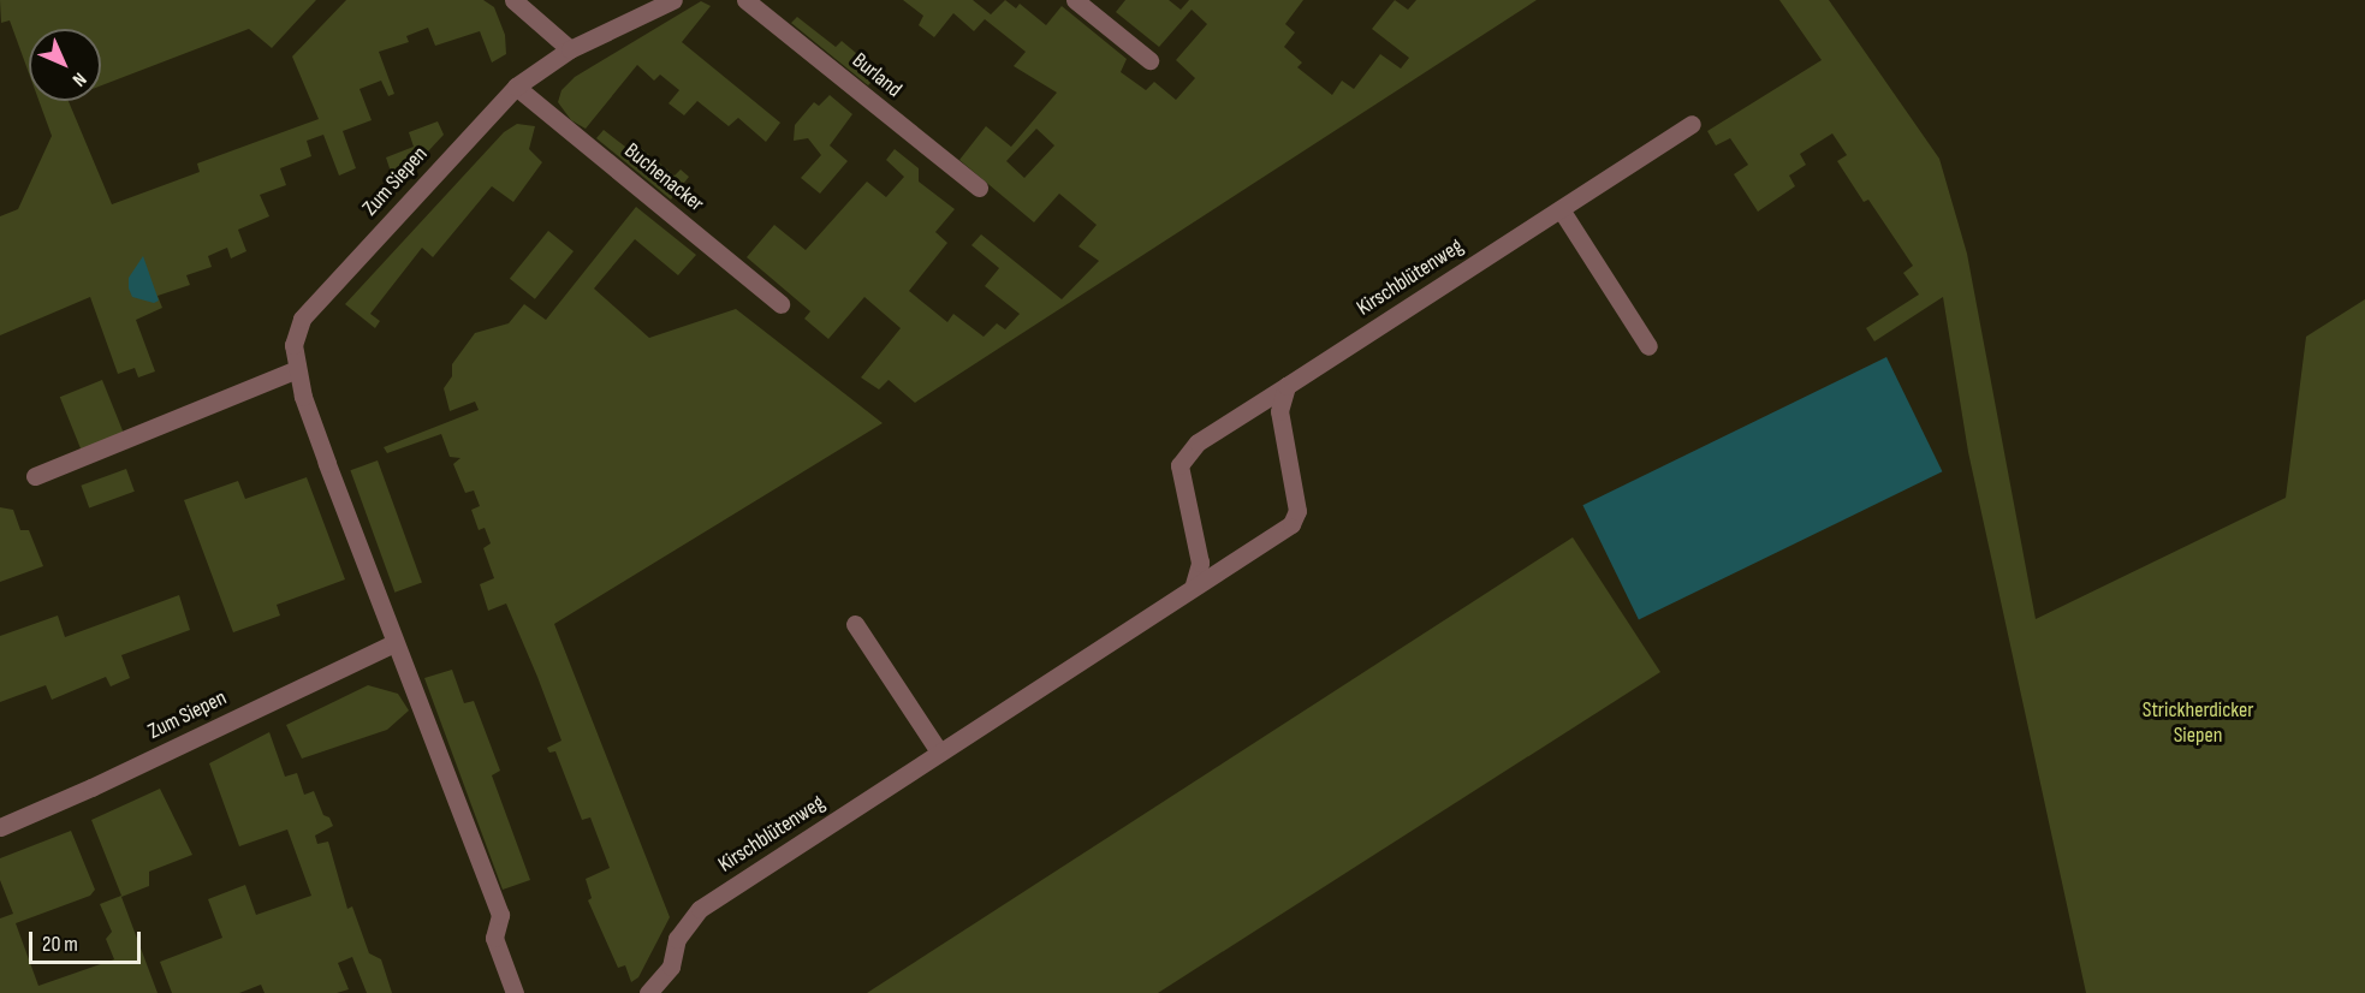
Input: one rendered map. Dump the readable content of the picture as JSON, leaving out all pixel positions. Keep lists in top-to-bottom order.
{
  "streets": {
    "street": [
      "Burland",
      "Buchenacker",
      "Zum Siepen",
      "Kirschblütenweg"
    ]
  },
  "crossings": [
    ["Buchenacker", "Zum Siepen"]
  ],
  "parks": ["Strickherdicker Siepen"],
  "scale_bar": "20 m",
  "north": "bottom right"
}
